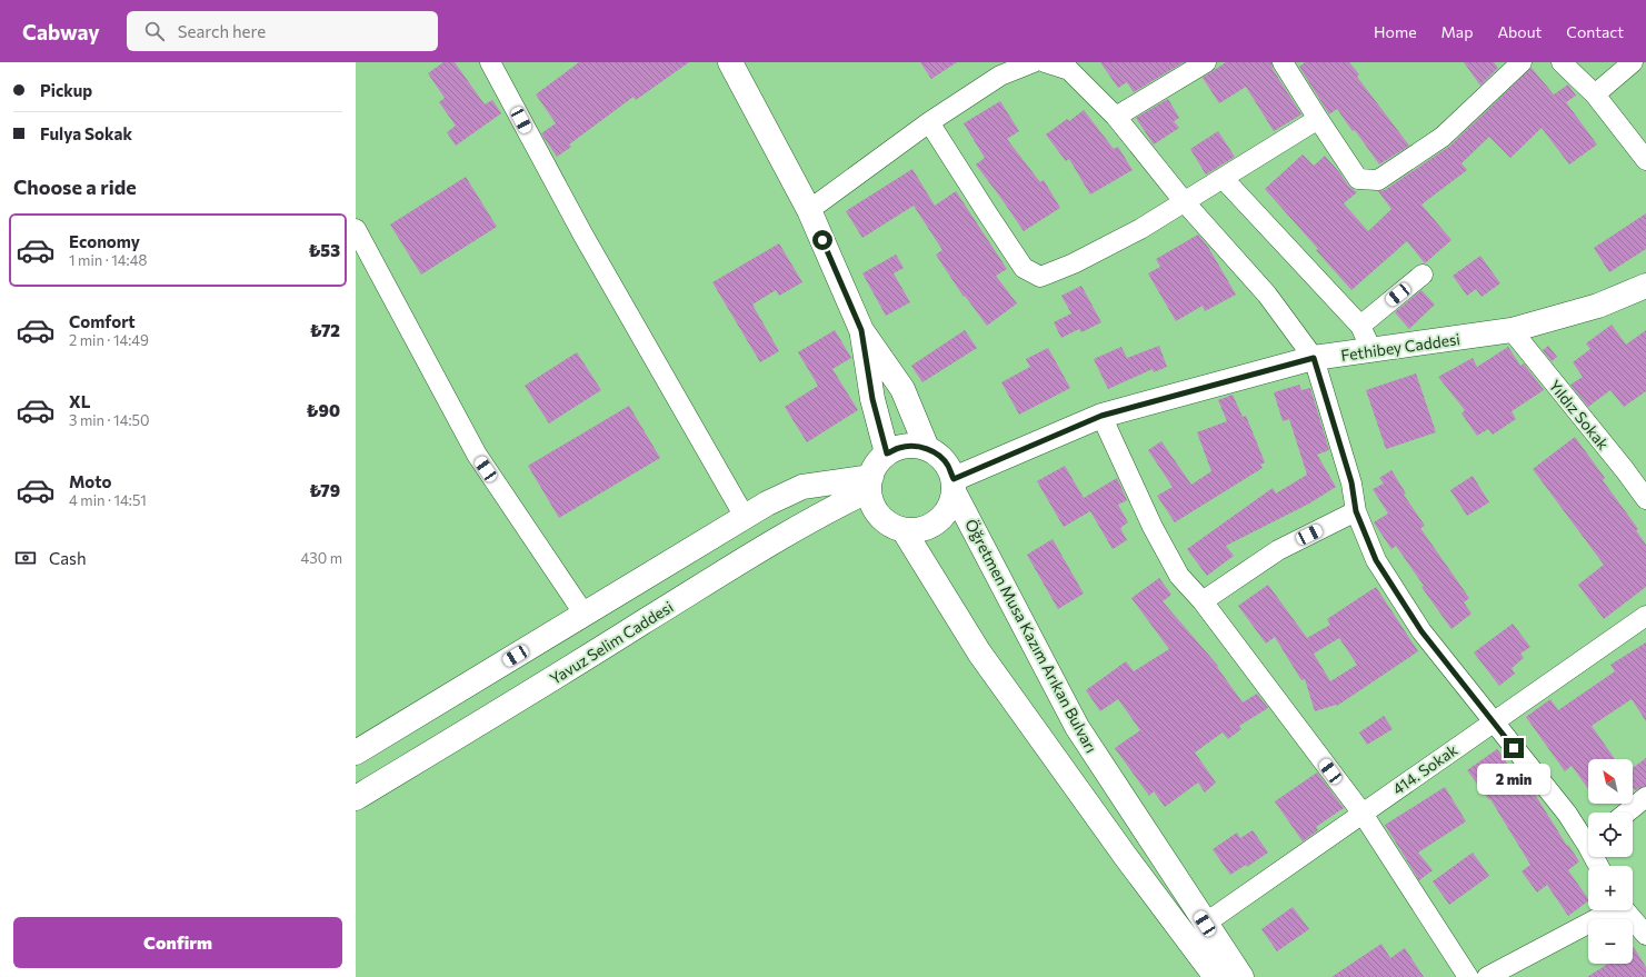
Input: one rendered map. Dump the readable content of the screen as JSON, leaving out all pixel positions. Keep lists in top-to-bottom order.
{
  "streets": {
    "street": [
      "Fethibey Caddesi",
      "Yıldız Sokak",
      "Öğretmen Musa Kazım Arıkan Bulvarı",
      "Yavuz Selim Caddesi",
      "414. Sokak"
    ]
  },
  "crossings": [
    ["Fethibey Caddesi", "Yıldız Sokak"],
    ["Fethibey Caddesi", "Öğretmen Musa Kazım Arıkan Bulvarı"],
    ["Fethibey Caddesi", "Yavuz Selim Caddesi"],
    ["Öğretmen Musa Kazım Arıkan Bulvarı", "Yavuz Selim Caddesi"],
    ["Öğretmen Musa Kazım Arıkan Bulvarı", "414. Sokak"]
  ],
  "north": "top left",
  "page": {
    "header": "Cabway",
    "search": "Search here",
    "nav": [
      "Home",
      "Map",
      "About",
      "Contact"
    ],
    "banner": ["Pickup", "Fulya Sokak"],
    "heading": "Choose a ride",
    "list": [
      {
        "name": "Economy",
        "note": "1 min · 14:48",
        "value": "₺53"
      },
      {
        "name": "Comfort",
        "note": "2 min · 14:49",
        "value": "₺72"
      },
      {
        "name": "XL",
        "note": "3 min · 14:50",
        "value": "₺90"
      },
      {
        "name": "Moto",
        "note": "4 min · 14:51",
        "value": "₺79"
      }
    ],
    "pay": ["Cash", "430 m"],
    "map_buttons": ["+", "−"],
    "bubble": "2 min",
    "buttons": "Confirm"
  }
}
